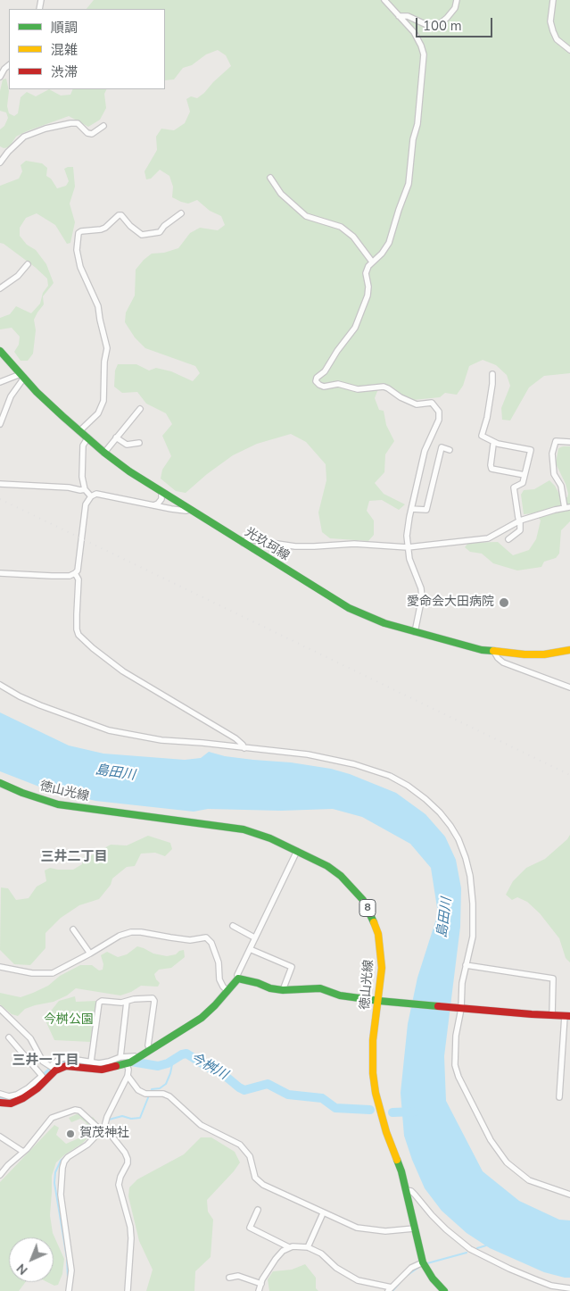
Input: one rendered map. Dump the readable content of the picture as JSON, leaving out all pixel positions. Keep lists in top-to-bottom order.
{
  "streets": {
    "main road": ["光玖珂線", "徳山光線", "8"]
  },
  "districts": ["三井二丁目", "三井一丁目"],
  "water": ["島田川", "今桝川"],
  "parks": ["今桝公園"],
  "places": ["愛命会大田病院", "賀茂神社"],
  "legend": ["順調", "混雑", "渋滞"],
  "scale_bar": "100 m",
  "north": "bottom left"
}
